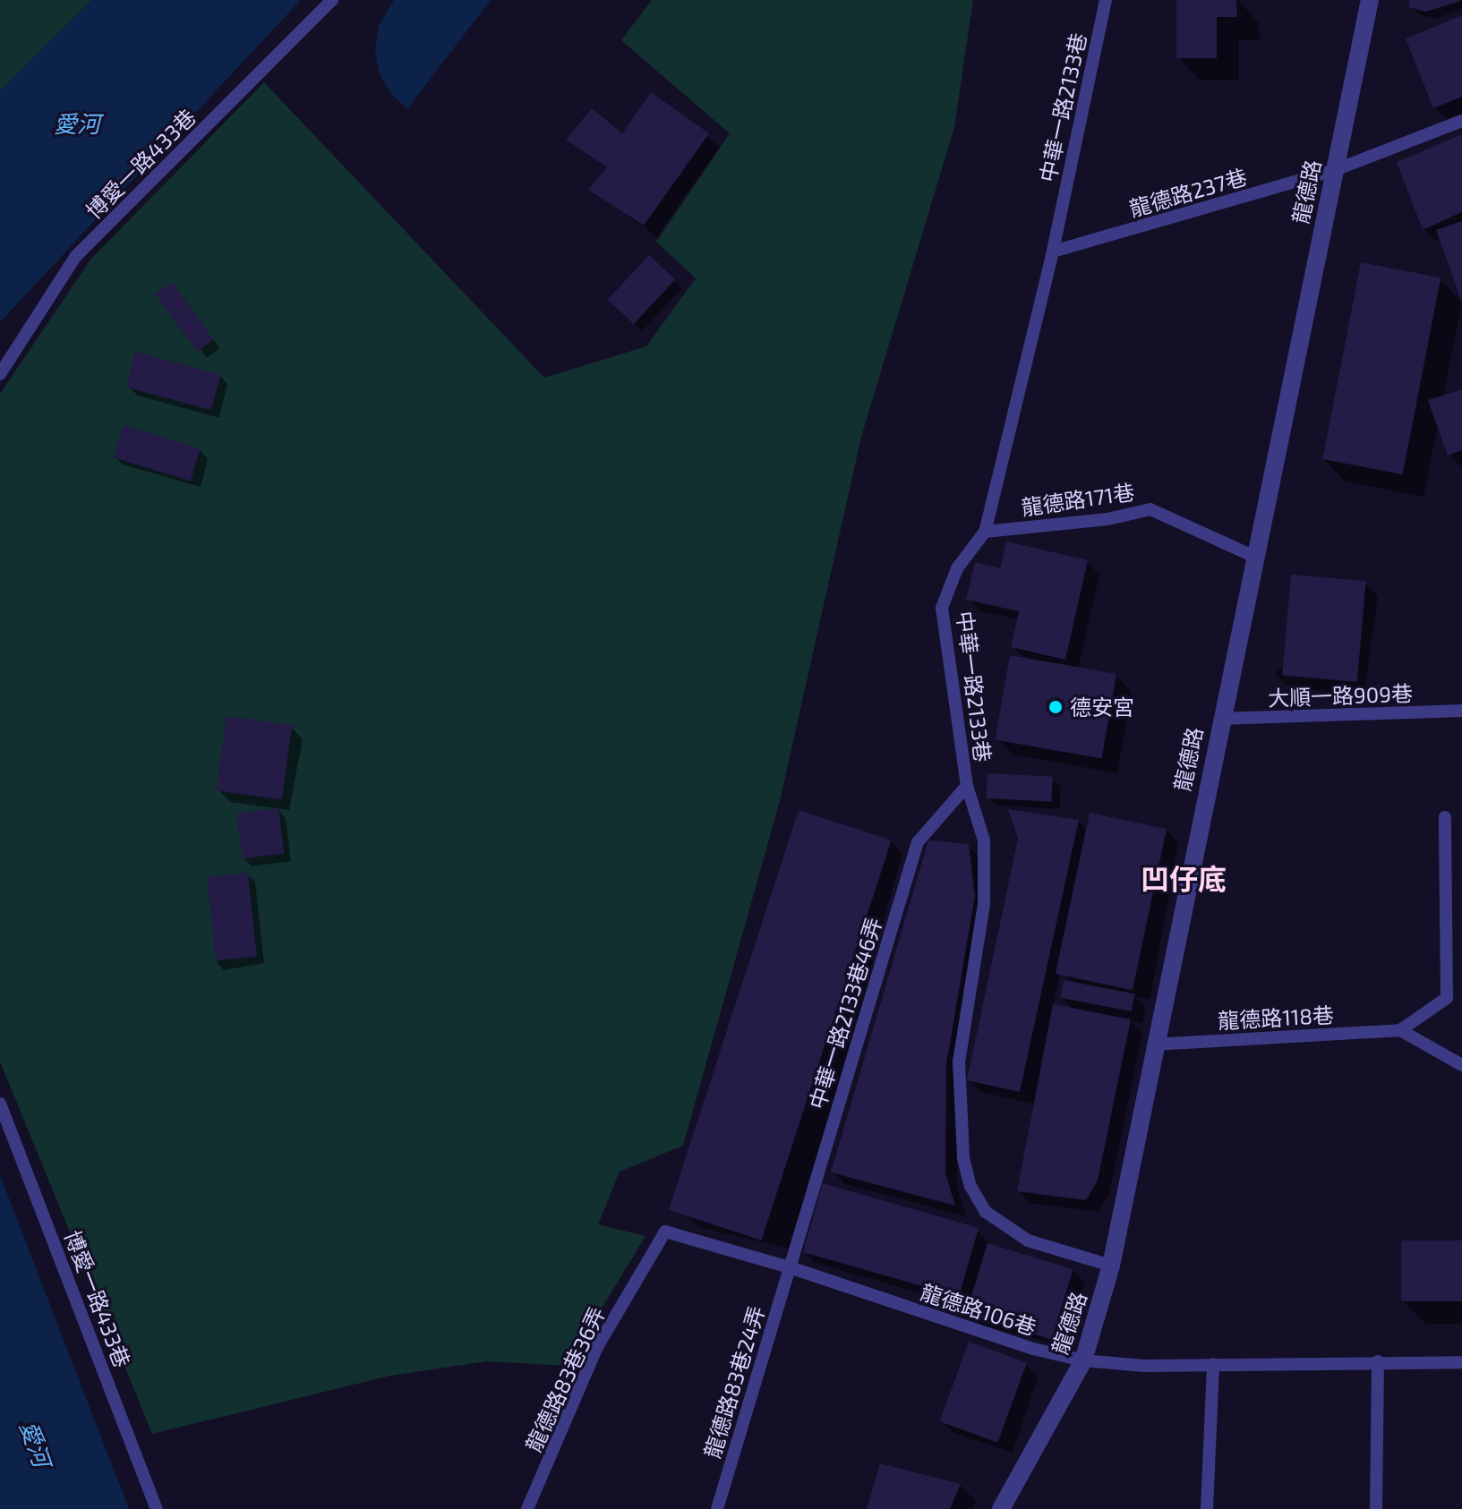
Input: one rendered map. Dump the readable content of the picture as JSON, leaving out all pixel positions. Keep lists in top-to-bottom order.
{
  "streets": {
    "street": ["龍德路"],
    "lane": [
      "中華一路2133巷",
      "博愛一路433巷",
      "龍德路237巷",
      "龍德路171巷",
      "大順一路909巷",
      "中華一路2133巷46弄",
      "龍德路118巷",
      "龍德路106巷",
      "龍德路83巷36弄",
      "龍德路83巷24弄"
    ]
  },
  "crossings": [
    ["中華一路2133巷", "龍德路"],
    ["中華一路2133巷", "龍德路237巷"],
    ["中華一路2133巷", "龍德路171巷"],
    ["中華一路2133巷", "中華一路2133巷46弄"],
    ["龍德路", "龍德路237巷"],
    ["龍德路", "龍德路171巷"],
    ["龍德路", "大順一路909巷"],
    ["龍德路", "龍德路118巷"],
    ["龍德路", "龍德路106巷"],
    ["中華一路2133巷46弄", "龍德路106巷"],
    ["中華一路2133巷46弄", "龍德路83巷24弄"],
    ["龍德路106巷", "龍德路83巷36弄"],
    ["龍德路106巷", "龍德路83巷24弄"]
  ],
  "districts": ["凹仔底"],
  "water": ["愛河"],
  "places": ["德安宮"]
}
